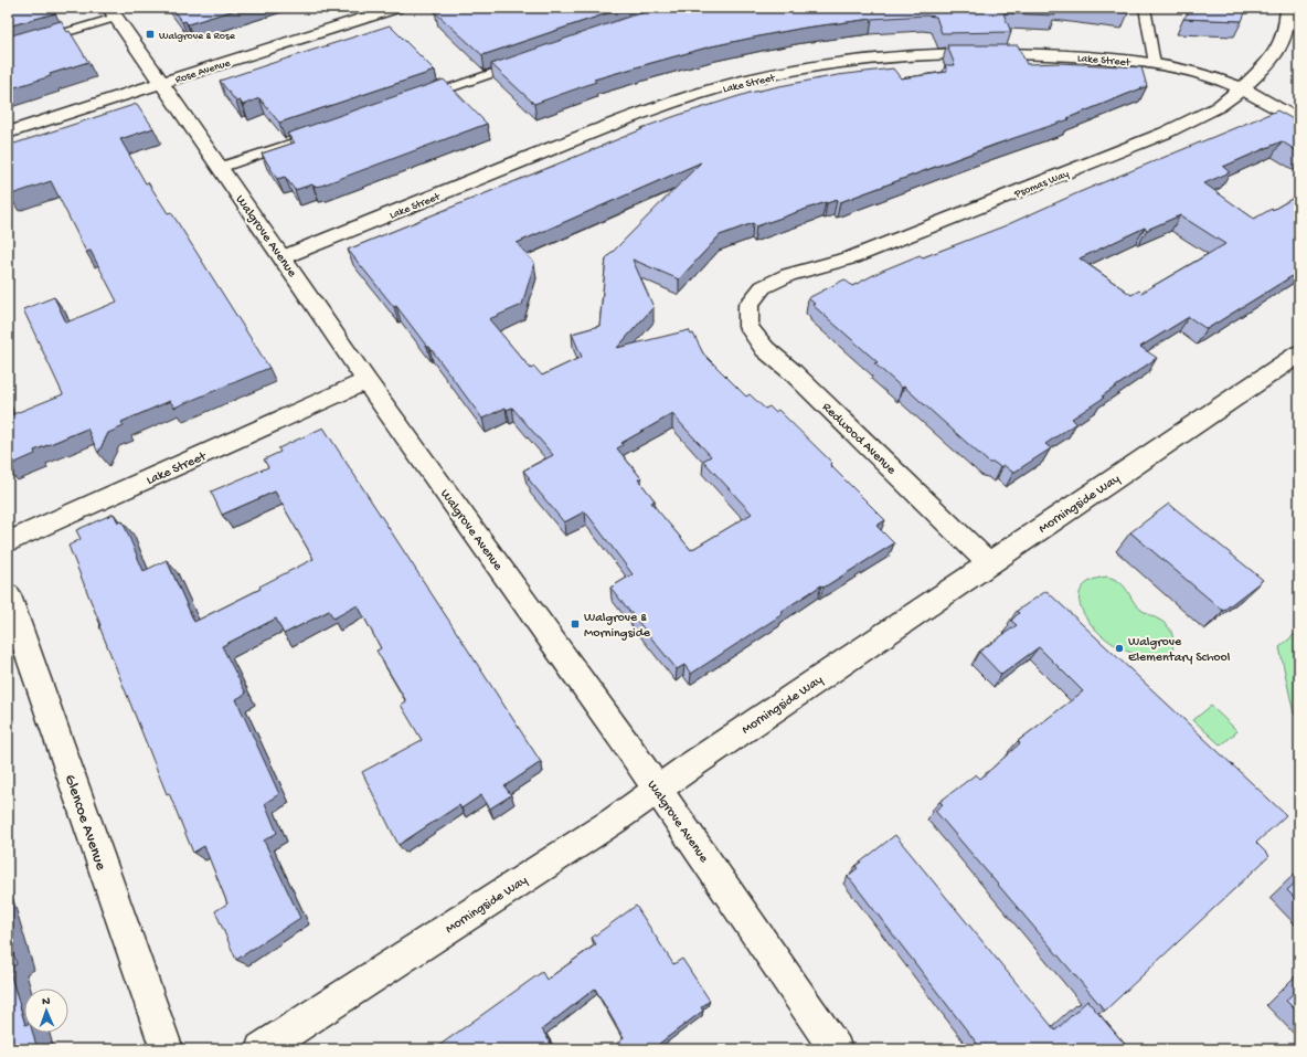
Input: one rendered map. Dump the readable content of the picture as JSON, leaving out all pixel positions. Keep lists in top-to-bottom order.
{
  "streets": {
    "street": [
      "Lake Street",
      "Rose Avenue",
      "Psomas Way",
      "Walgrove Avenue",
      "Redwood Avenue",
      "Morningside Way",
      "Glencoe Avenue"
    ]
  },
  "crossings": [
    ["Lake Street", "Psomas Way"],
    ["Lake Street", "Walgrove Avenue"],
    ["Rose Avenue", "Walgrove Avenue"],
    ["Psomas Way", "Redwood Avenue"],
    ["Walgrove Avenue", "Morningside Way"],
    ["Redwood Avenue", "Morningside Way"]
  ],
  "places": {
    "transit": ["Walgrove & Rose", "Walgrove & Morningside"],
    "other": ["Walgrove Elementary School"]
  },
  "north": "top"
}
